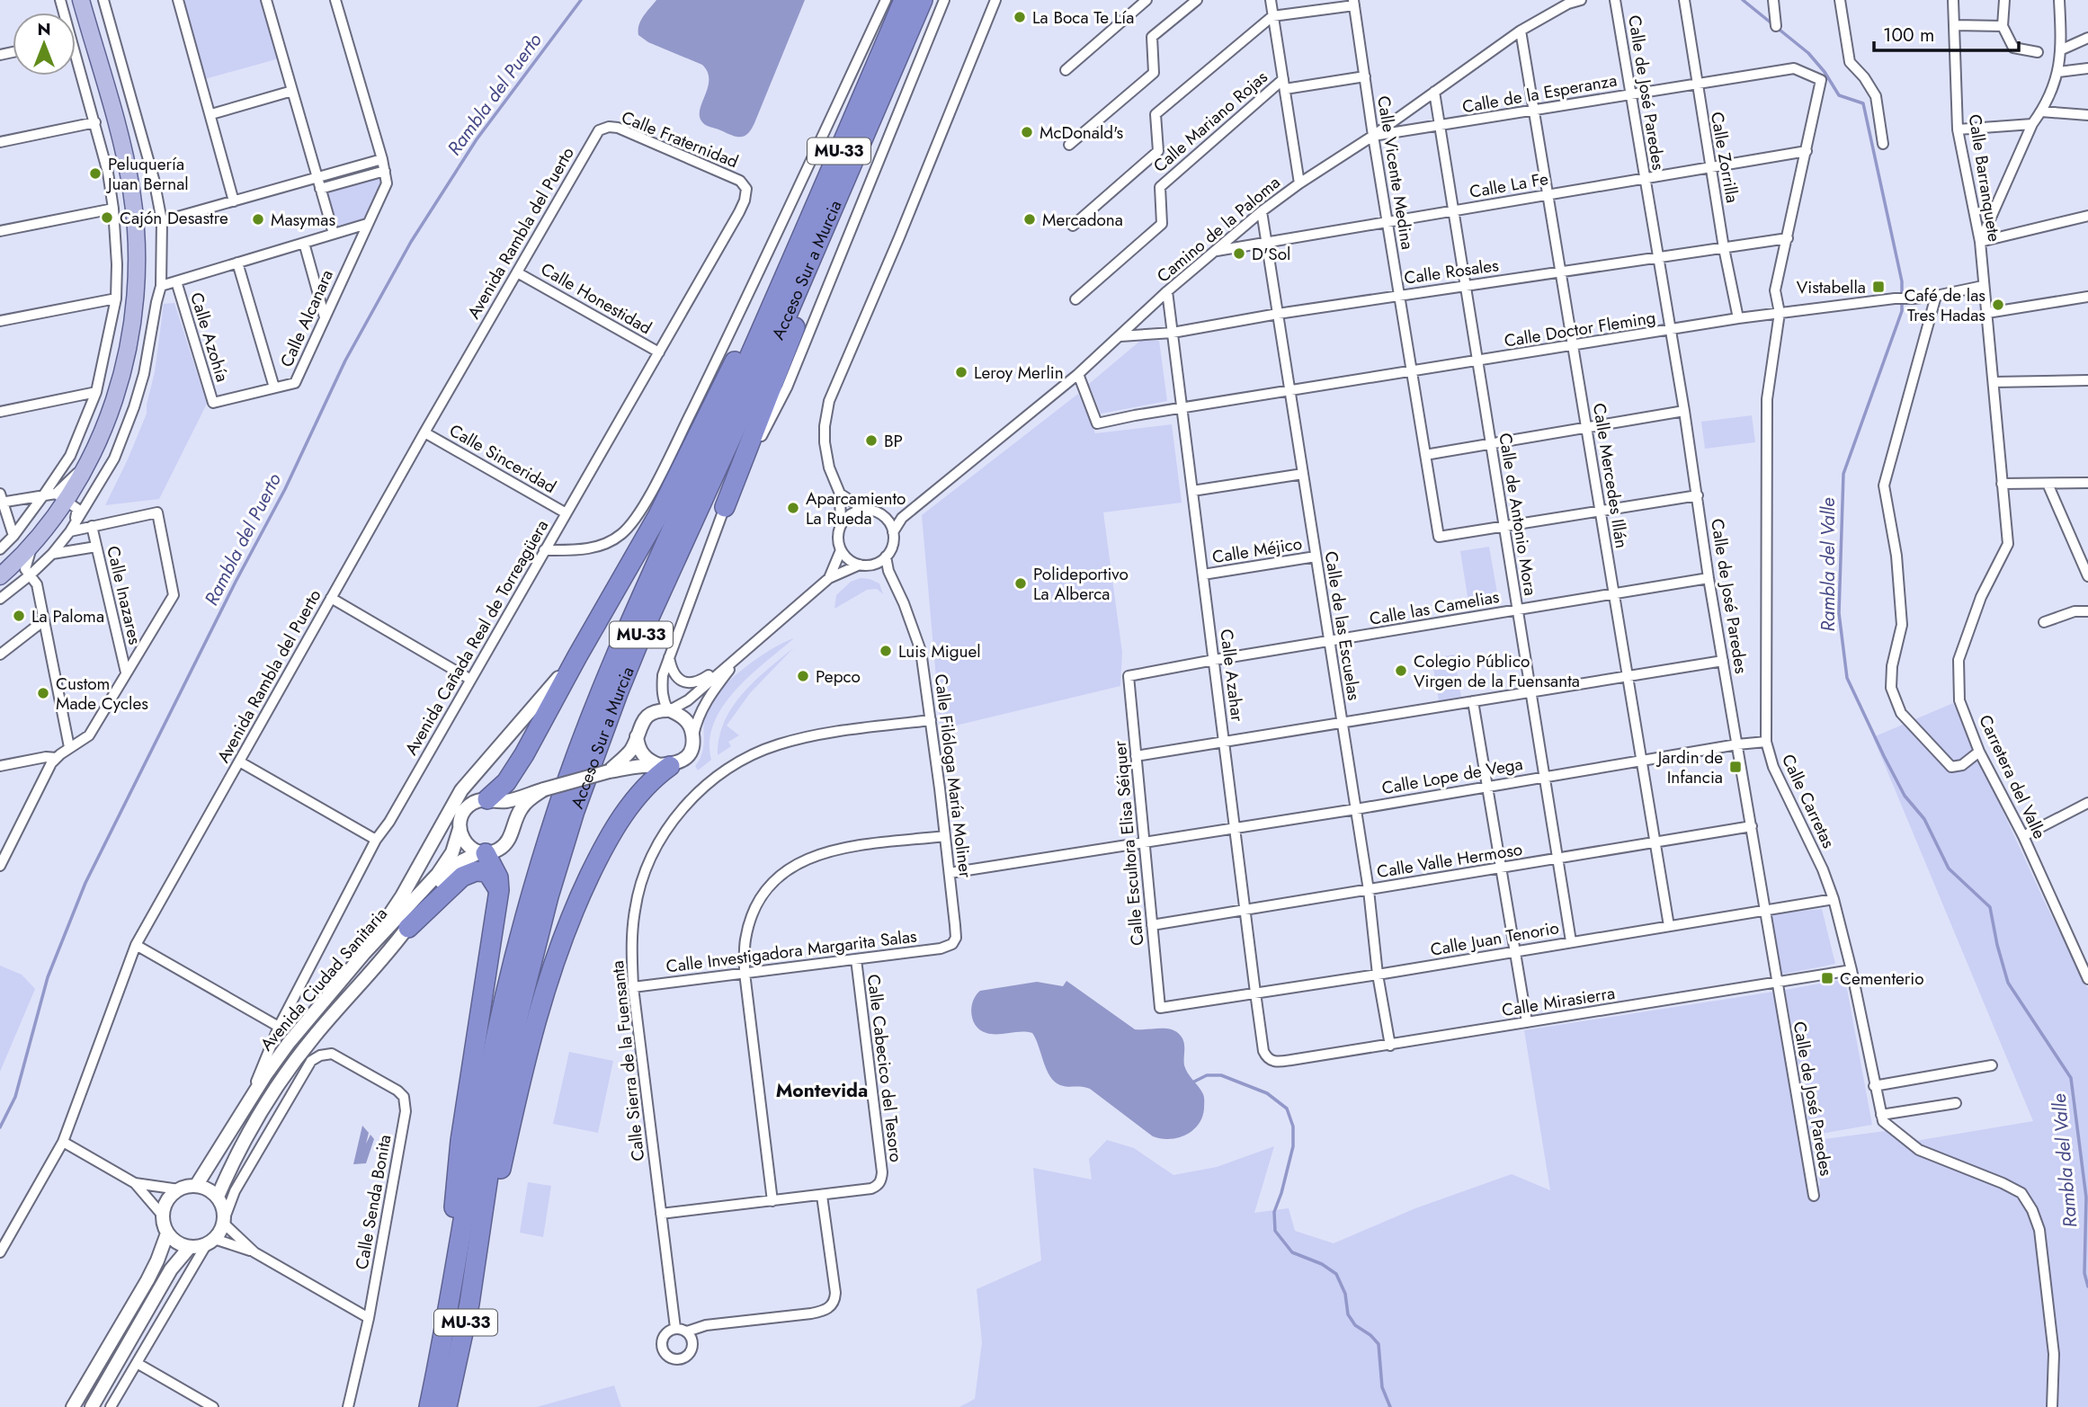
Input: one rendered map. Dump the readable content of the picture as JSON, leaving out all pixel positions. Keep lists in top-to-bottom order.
{
  "streets": {
    "highway": ["MU-33", "Acceso Sur a Murcia"],
    "street": [
      "Calle de José Paredes",
      "Calle de la Esperanza",
      "Calle Mariano Rojas",
      "Calle Fraternidad",
      "Calle Zorrilla",
      "Calle Vicente Medina",
      "Calle Barranquete",
      "Calle La Fe",
      "Camino de la Paloma",
      "Avenida Rambla del Puerto",
      "Calle Rosales",
      "Calle Honestidad",
      "Calle Alcanara",
      "Calle Doctor Fleming",
      "Calle Azohía",
      "Calle Sinceridad",
      "Calle Mercedes Illán",
      "Calle de Antonio Mora",
      "Calle Méjico",
      "Calle Inazares",
      "Calle las Camelias",
      "Calle de las Escuelas",
      "Avenida Cañada Real de Torreagüera",
      "Calle Azahar",
      "Calle Filóloga María Moliner",
      "Calle Lope de Vega",
      "Carretera del Valle",
      "Calle Carretas",
      "Calle Escultora Elisa Séiquer",
      "Calle Valle Hermoso",
      "Calle Juan Tenorio",
      "Calle Investigadora Margarita Salas",
      "Avenida Ciudad Sanitaria",
      "Calle Mirasierra",
      "Calle Sierra de la Fuensanta",
      "Calle Cabecico del Tesoro",
      "Calle Senda Bonita"
    ]
  },
  "crossings": [
    ["Calle de José Paredes", "Calle de la Esperanza"],
    ["Calle de José Paredes", "Calle La Fe"],
    ["Calle de José Paredes", "Calle Rosales"],
    ["Calle de José Paredes", "Calle Doctor Fleming"],
    ["Calle de José Paredes", "Calle las Camelias"],
    ["Calle de José Paredes", "Calle Lope de Vega"],
    ["Calle de José Paredes", "Calle Valle Hermoso"],
    ["Calle de José Paredes", "Calle Juan Tenorio"],
    ["Calle de José Paredes", "Calle Mirasierra"],
    ["Calle de la Esperanza", "Calle Zorrilla"],
    ["Calle de la Esperanza", "Calle Vicente Medina"],
    ["Calle de la Esperanza", "Camino de la Paloma"],
    ["Calle de la Esperanza", "Calle Mercedes Illán"],
    ["Calle de la Esperanza", "Calle de Antonio Mora"],
    ["Calle de la Esperanza", "Calle Carretas"],
    ["Calle Fraternidad", "Avenida Rambla del Puerto"],
    ["Calle Fraternidad", "Avenida Cañada Real de Torreagüera"],
    ["Calle Zorrilla", "Calle La Fe"],
    ["Calle Zorrilla", "Calle Rosales"],
    ["Calle Zorrilla", "Calle Doctor Fleming"],
    ["Calle Vicente Medina", "Calle La Fe"],
    ["Calle Vicente Medina", "Camino de la Paloma"],
    ["Calle Vicente Medina", "Calle Rosales"],
    ["Calle Vicente Medina", "Calle Doctor Fleming"],
    ["Calle Vicente Medina", "Calle de Antonio Mora"],
    ["Calle Barranquete", "Calle Doctor Fleming"],
    ["Calle Barranquete", "Carretera del Valle"],
    ["Calle La Fe", "Camino de la Paloma"],
    ["Calle La Fe", "Calle Mercedes Illán"],
    ["Calle La Fe", "Calle de Antonio Mora"],
    ["Calle La Fe", "Calle de las Escuelas"],
    ["Calle La Fe", "Calle Carretas"],
    ["Camino de la Paloma", "Calle Rosales"],
    ["Camino de la Paloma", "Calle Doctor Fleming"],
    ["Camino de la Paloma", "Calle Mercedes Illán"],
    ["Camino de la Paloma", "Calle de Antonio Mora"],
    ["Camino de la Paloma", "Calle de las Escuelas"],
    ["Camino de la Paloma", "Calle Azahar"],
    ["Camino de la Paloma", "Calle Filóloga María Moliner"],
    ["Avenida Rambla del Puerto", "Calle Honestidad"],
    ["Avenida Rambla del Puerto", "Calle Sinceridad"],
    ["Calle Rosales", "Calle Mercedes Illán"],
    ["Calle Rosales", "Calle de Antonio Mora"],
    ["Calle Rosales", "Calle de las Escuelas"],
    ["Calle Rosales", "Calle Azahar"],
    ["Calle Rosales", "Calle Carretas"],
    ["Calle Honestidad", "Avenida Cañada Real de Torreagüera"],
    ["Calle Alcanara", "Calle Azohía"],
    ["Calle Doctor Fleming", "Calle Mercedes Illán"],
    ["Calle Doctor Fleming", "Calle de Antonio Mora"],
    ["Calle Doctor Fleming", "Calle de las Escuelas"],
    ["Calle Doctor Fleming", "Calle Azahar"],
    ["Calle Doctor Fleming", "Carretera del Valle"],
    ["Calle Doctor Fleming", "Calle Carretas"],
    ["Calle Sinceridad", "Avenida Cañada Real de Torreagüera"],
    ["Calle Mercedes Illán", "Calle las Camelias"],
    ["Calle Mercedes Illán", "Calle Lope de Vega"],
    ["Calle Mercedes Illán", "Calle Valle Hermoso"],
    ["Calle Mercedes Illán", "Calle Juan Tenorio"],
    ["Calle de Antonio Mora", "Calle las Camelias"],
    ["Calle de Antonio Mora", "Calle Lope de Vega"],
    ["Calle de Antonio Mora", "Calle Valle Hermoso"],
    ["Calle de Antonio Mora", "Calle Juan Tenorio"],
    ["Calle Méjico", "Calle de las Escuelas"],
    ["Calle Méjico", "Calle Azahar"],
    ["Calle las Camelias", "Calle de las Escuelas"],
    ["Calle las Camelias", "Calle Azahar"],
    ["Calle las Camelias", "Calle Escultora Elisa Séiquer"],
    ["Calle de las Escuelas", "Calle Lope de Vega"],
    ["Calle de las Escuelas", "Calle Valle Hermoso"],
    ["Calle de las Escuelas", "Calle Juan Tenorio"],
    ["Calle de las Escuelas", "Calle Mirasierra"],
    ["Avenida Cañada Real de Torreagüera", "Avenida Ciudad Sanitaria"],
    ["Calle Azahar", "Calle Lope de Vega"],
    ["Calle Azahar", "Calle Valle Hermoso"],
    ["Calle Azahar", "Calle Juan Tenorio"],
    ["Calle Azahar", "Calle Mirasierra"],
    ["Calle Filóloga María Moliner", "Calle Lope de Vega"],
    ["Calle Filóloga María Moliner", "Calle Investigadora Margarita Salas"],
    ["Calle Filóloga María Moliner", "Calle Sierra de la Fuensanta"],
    ["Calle Lope de Vega", "Calle Carretas"],
    ["Calle Lope de Vega", "Calle Escultora Elisa Séiquer"],
    ["Calle Carretas", "Calle Juan Tenorio"],
    ["Calle Carretas", "Calle Mirasierra"],
    ["Calle Escultora Elisa Séiquer", "Calle Valle Hermoso"],
    ["Calle Escultora Elisa Séiquer", "Calle Juan Tenorio"],
    ["Calle Investigadora Margarita Salas", "Calle Sierra de la Fuensanta"],
    ["Calle Investigadora Margarita Salas", "Calle Cabecico del Tesoro"],
    ["Avenida Ciudad Sanitaria", "Calle Senda Bonita"]
  ],
  "districts": ["Montevida"],
  "water": ["Rambla del Puerto", "Rambla del Valle"],
  "places": {
    "other": [
      "La Boca Te Lía",
      "McDonald's",
      "Peluquería Juan Bernal",
      "Cajón Desastre",
      "Masymas",
      "Mercadona",
      "D'Sol",
      "Café de las Tres Hadas",
      "Leroy Merlin",
      "BP",
      "Aparcamiento La Rueda",
      "Polideportivo La Alberca",
      "La Paloma",
      "Luis Miguel",
      "Colegio Público Virgen de la Fuensanta",
      "Pepco",
      "Custom Made Cycles"
    ],
    "transit": ["Vistabella", "Jardin de Infancia", "Cementerio"]
  },
  "scale_bar": "100 m",
  "north": "top"
}
